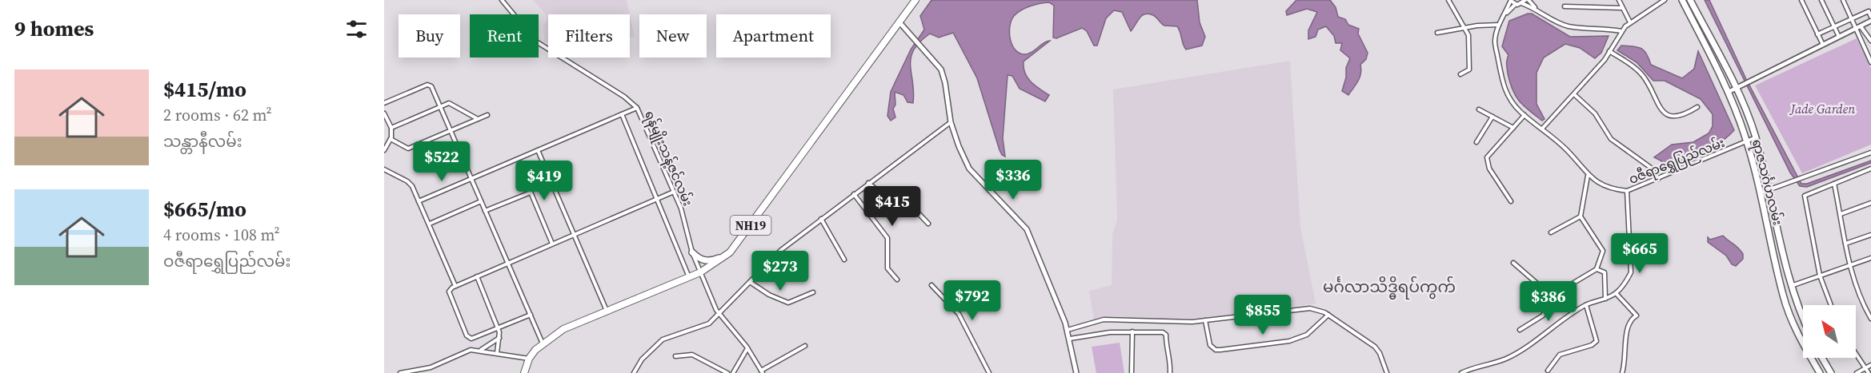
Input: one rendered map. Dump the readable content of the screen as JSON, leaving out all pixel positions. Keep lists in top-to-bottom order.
{
  "streets": {
    "highway": ["NH19"],
    "main road": ["ရာဇသင်္ဂဟလမ်း"],
    "street": ["ရန်မျိုးသန့်ဇင်လမ်း", "ဝဇီရာရွှေပြည်လမ်း"]
  },
  "crossings": [
    ["ရန်မျိုးသန့်ဇင်လမ်း", "NH19"],
    ["ဝဇီရာရွှေပြည်လမ်း", "ရာဇသင်္ဂဟလမ်း"]
  ],
  "districts": ["မင်္ဂလာသိဒ္ဓိရပ်ကွက်"],
  "parks": ["Jade Garden"],
  "north": "top left",
  "page": {
    "heading": "9 homes",
    "chip": [
      "Buy",
      "Rent",
      "Filters",
      "New",
      "Apartment"
    ],
    "list": [
      {
        "name": "$415/mo",
        "note": "2 rooms · 62 m² · သန္တာနီလမ်း"
      },
      {
        "name": "$665/mo",
        "note": "4 rooms · 108 m² · ဝဇီရာရွှေပြည်လမ်း"
      }
    ],
    "price": [
      "$522",
      "$336",
      "$419",
      "$415",
      "$665",
      "$273",
      "$792",
      "$386",
      "$855"
    ]
  }
}
